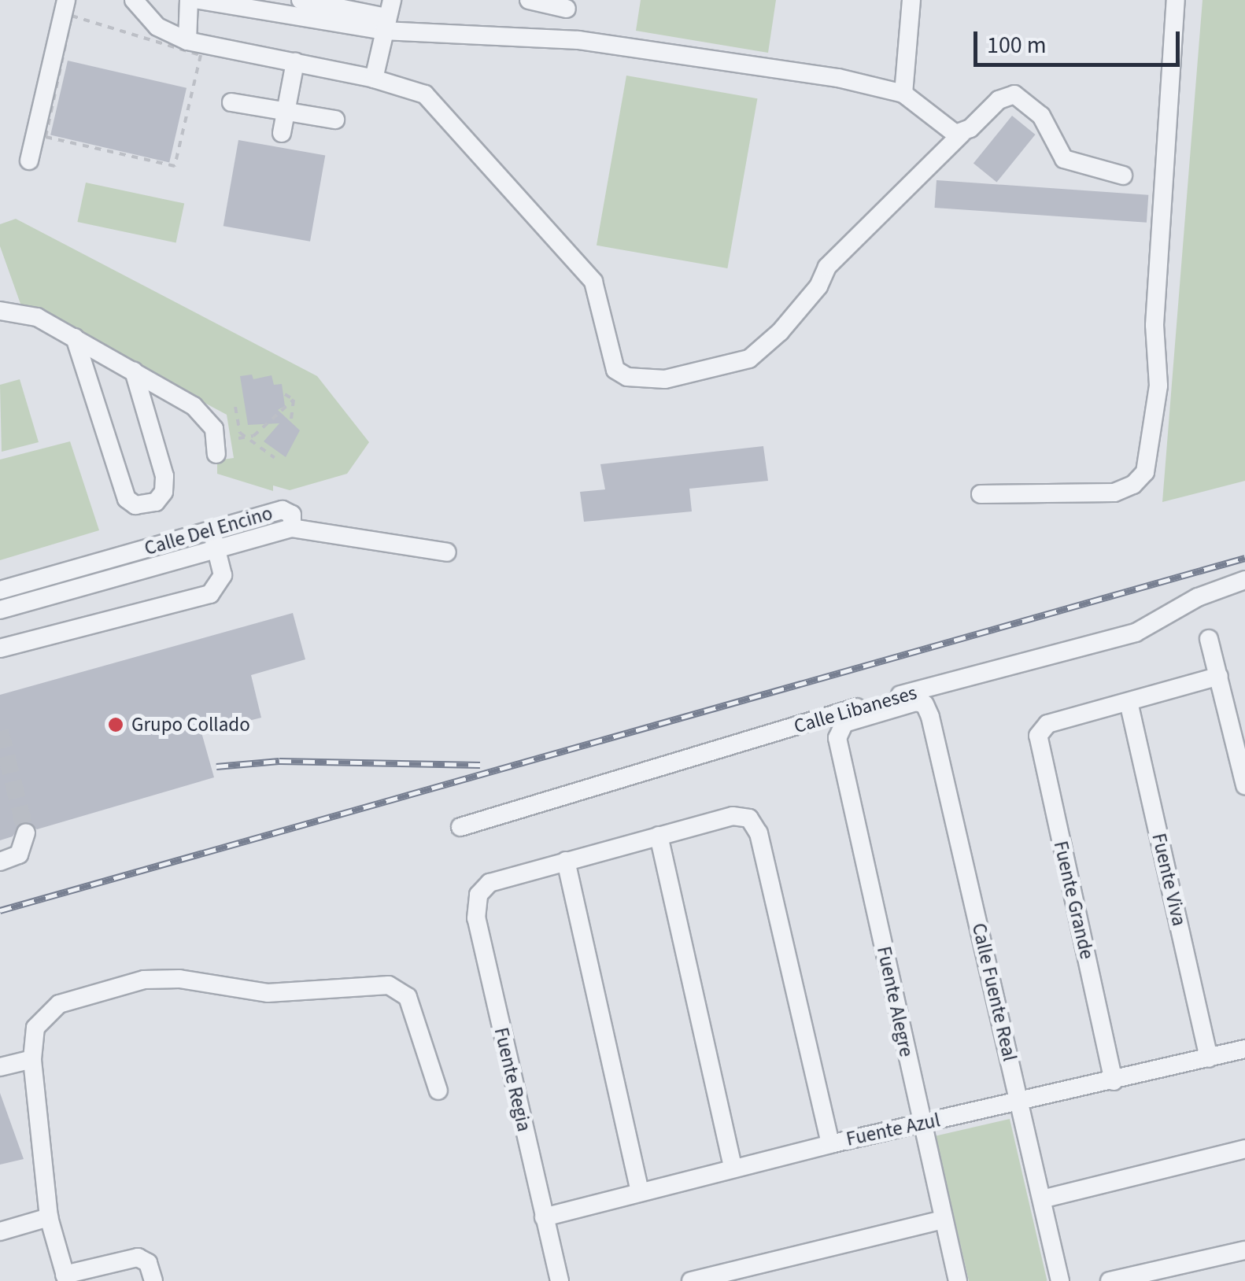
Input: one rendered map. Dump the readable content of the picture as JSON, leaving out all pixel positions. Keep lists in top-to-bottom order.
{
  "streets": {
    "street": [
      "Calle Del Encino",
      "Calle Libaneses",
      "Fuente Viva",
      "Fuente Grande",
      "Calle Fuente Real",
      "Fuente Alegre",
      "Fuente Regia",
      "Fuente Azul"
    ]
  },
  "crossings": [
    ["Fuente Viva", "Fuente Grande"],
    ["Fuente Viva", "Fuente Azul"],
    ["Fuente Grande", "Fuente Azul"],
    ["Calle Fuente Real", "Fuente Alegre"],
    ["Calle Fuente Real", "Fuente Azul"],
    ["Fuente Alegre", "Fuente Azul"],
    ["Fuente Regia", "Fuente Azul"]
  ],
  "places": ["Grupo Collado"],
  "scale_bar": "100 m"
}
